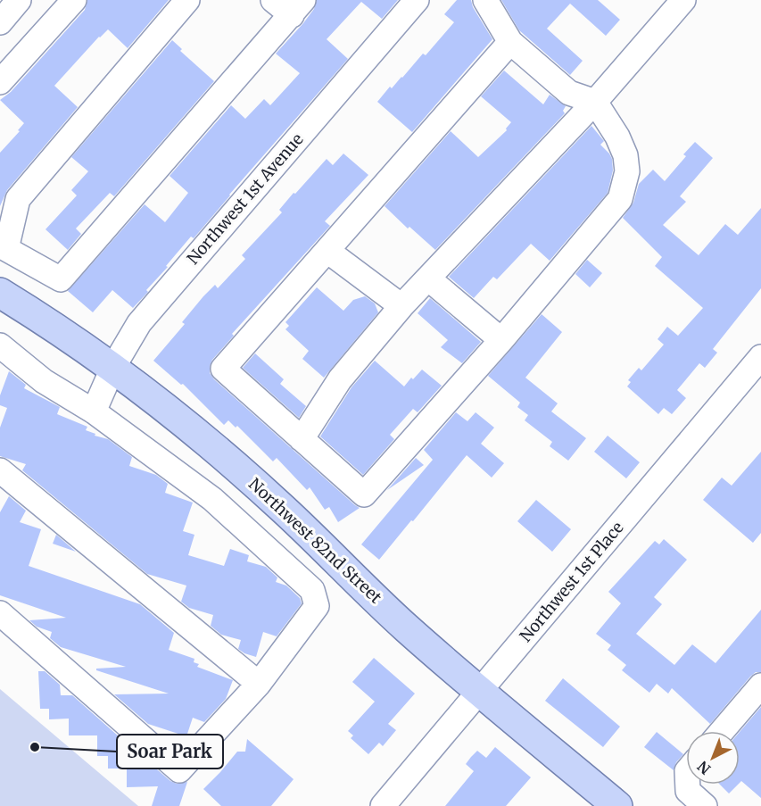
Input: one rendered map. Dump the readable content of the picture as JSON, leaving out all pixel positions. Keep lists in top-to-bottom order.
{
  "streets": {
    "main road": ["Northwest 82nd Street"],
    "street": ["Northwest 1st Avenue", "Northwest 1st Place"]
  },
  "crossings": [
    ["Northwest 1st Avenue", "Northwest 82nd Street"],
    ["Northwest 82nd Street", "Northwest 1st Place"]
  ],
  "places": ["Soar Park"],
  "north": "bottom left"
}
